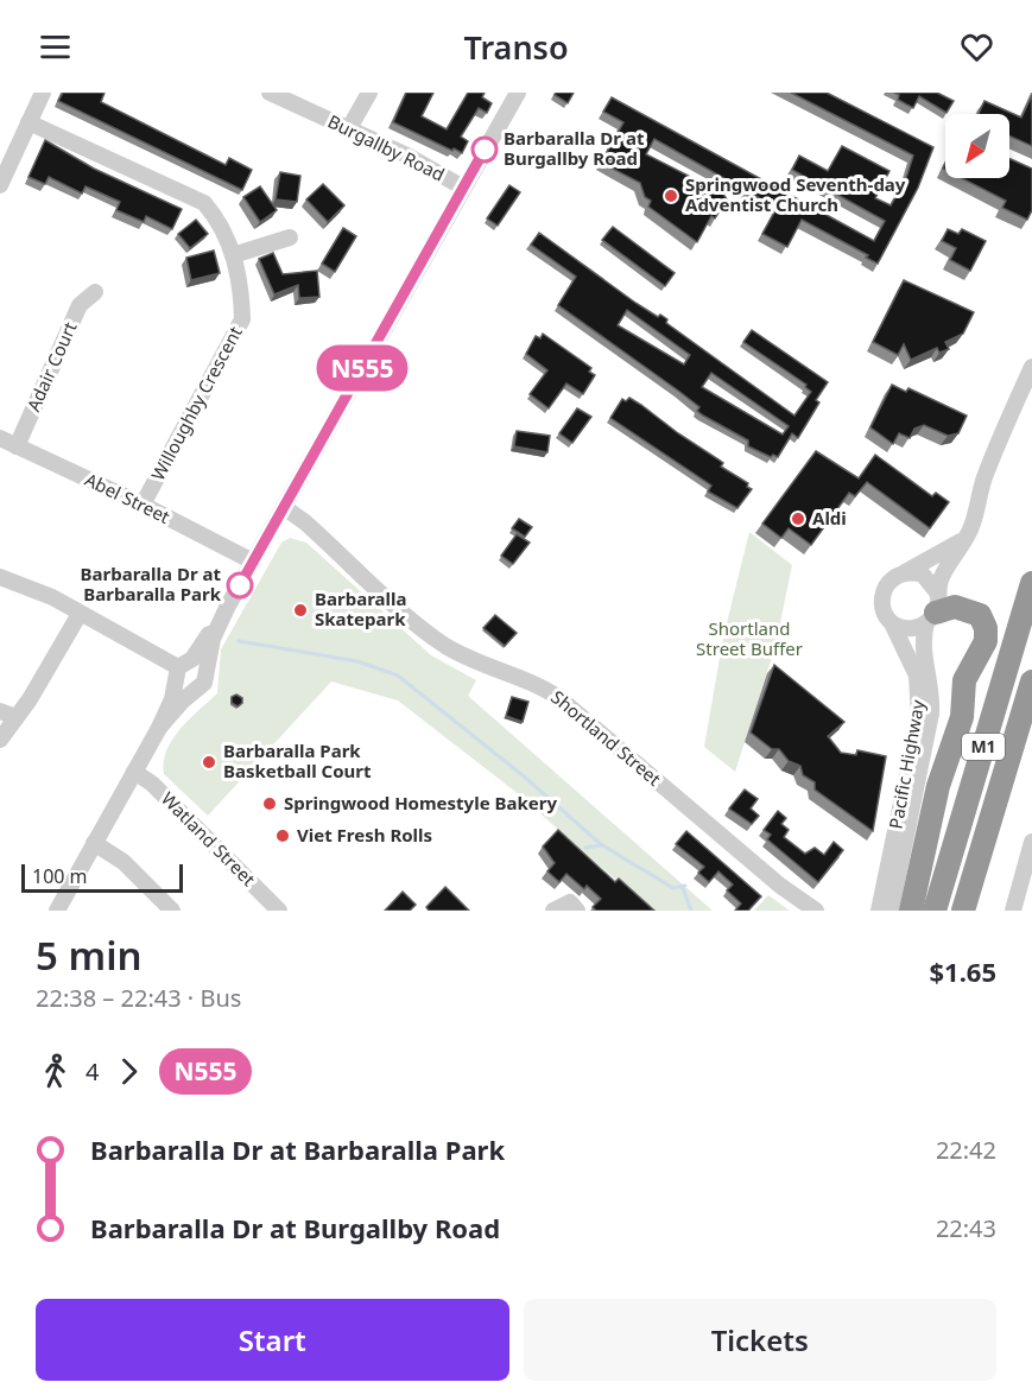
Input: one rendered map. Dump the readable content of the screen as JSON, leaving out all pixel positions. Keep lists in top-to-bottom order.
{
  "streets": {
    "highway": ["M1"],
    "street": [
      "Burgallby Road",
      "Adair Court",
      "Willoughby Crescent",
      "Abel Street",
      "Shortland Street",
      "Pacific Highway",
      "Watland Street"
    ]
  },
  "crossings": [
    ["Adair Court", "Abel Street"],
    ["Willoughby Crescent", "Abel Street"]
  ],
  "parks": ["Shortland Street Buffer"],
  "places": [
    "Barbaralla Dr at Burgallby Road",
    "Springwood Seventh-day Adventist Church",
    "Aldi",
    "Barbaralla Dr at Barbaralla Park",
    "Barbaralla Skatepark",
    "Barbaralla Park Basketball Court",
    "Springwood Homestyle Bakery",
    "Viet Fresh Rolls"
  ],
  "lines": ["bus line N555"],
  "scale_bar": "100 m",
  "north": "bottom left",
  "page": {
    "header": "Transo",
    "on_map": "N555",
    "scale": "100 m",
    "heading": ["5 min", "22:38 – 22:43 · Bus", "$1.65"],
    "legs": ["4", "N555"],
    "list": [
      {
        "name": "Barbaralla Dr at Barbaralla Park",
        "value": "22:42"
      },
      {
        "name": "Barbaralla Dr at Burgallby Road",
        "value": "22:43"
      }
    ],
    "buttons": ["Start", "Tickets"]
  }
}
